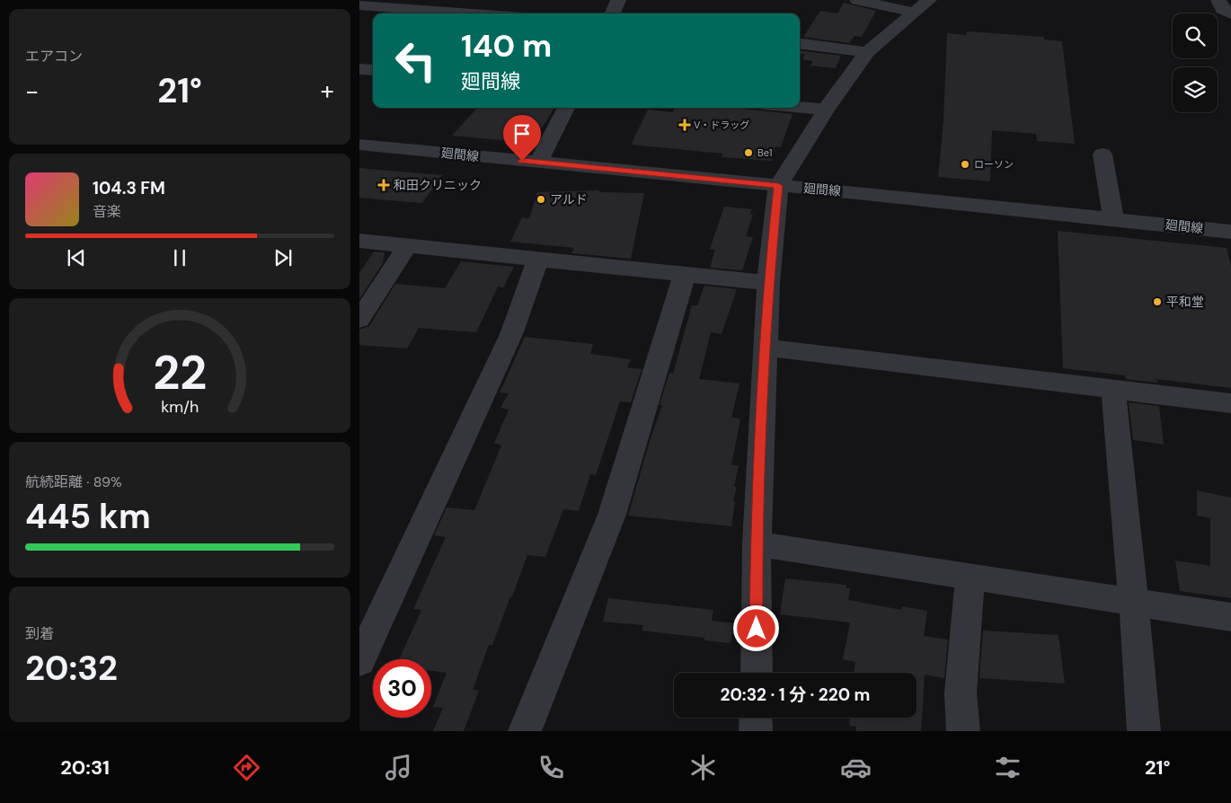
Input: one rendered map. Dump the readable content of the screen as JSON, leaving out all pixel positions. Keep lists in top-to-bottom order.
{
  "streets": {
    "street": ["廻間線"]
  },
  "places": {
    "health": ["V・ドラッグ", "和田クリニック"],
    "other": [
      "Be1",
      "ローソン",
      "アルド",
      "平和堂"
    ]
  },
  "page": {
    "tile": [
      "エアコン",
      ["航続距離 · 89%", "445 km"],
      ["到着", "20:32"]
    ],
    "turn": ["140 m", "廻間線"],
    "heat": ["−", "21°", "+"],
    "song": ["104.3 FM", "音楽"],
    "limit": "30",
    "trip": "20:32 · 1 分 · 220 m",
    "tabs": ["20:31", "21°"],
    "gauge": ["22", "km/h"]
  }
}
